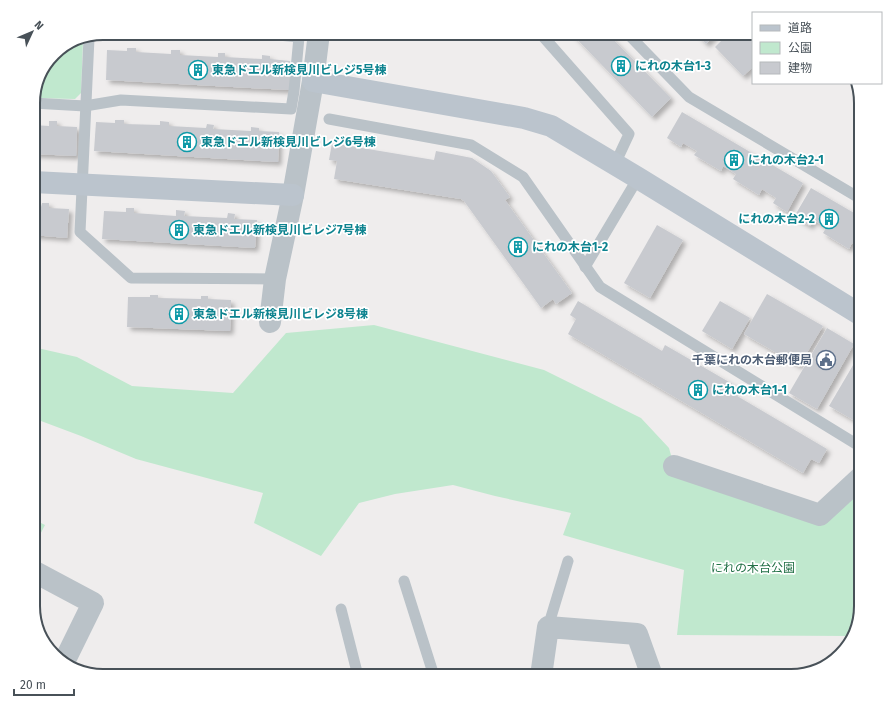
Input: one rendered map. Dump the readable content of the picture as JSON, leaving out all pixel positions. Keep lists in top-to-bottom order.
{
  "parks": ["にれの木台公園"],
  "places": {
    "building": [
      "にれの木台1-3",
      "東急ドエル新検見川ビレジ5号棟",
      "東急ドエル新検見川ビレジ6号棟",
      "にれの木台2-1",
      "にれの木台2-2",
      "東急ドエル新検見川ビレジ7号棟",
      "にれの木台1-2",
      "東急ドエル新検見川ビレジ8号棟",
      "にれの木台1-1"
    ],
    "public building": ["千葉にれの木台郵便局"]
  },
  "legend": ["道路", "公園", "建物"],
  "scale_bar": "20 m",
  "north": "top right"
}
